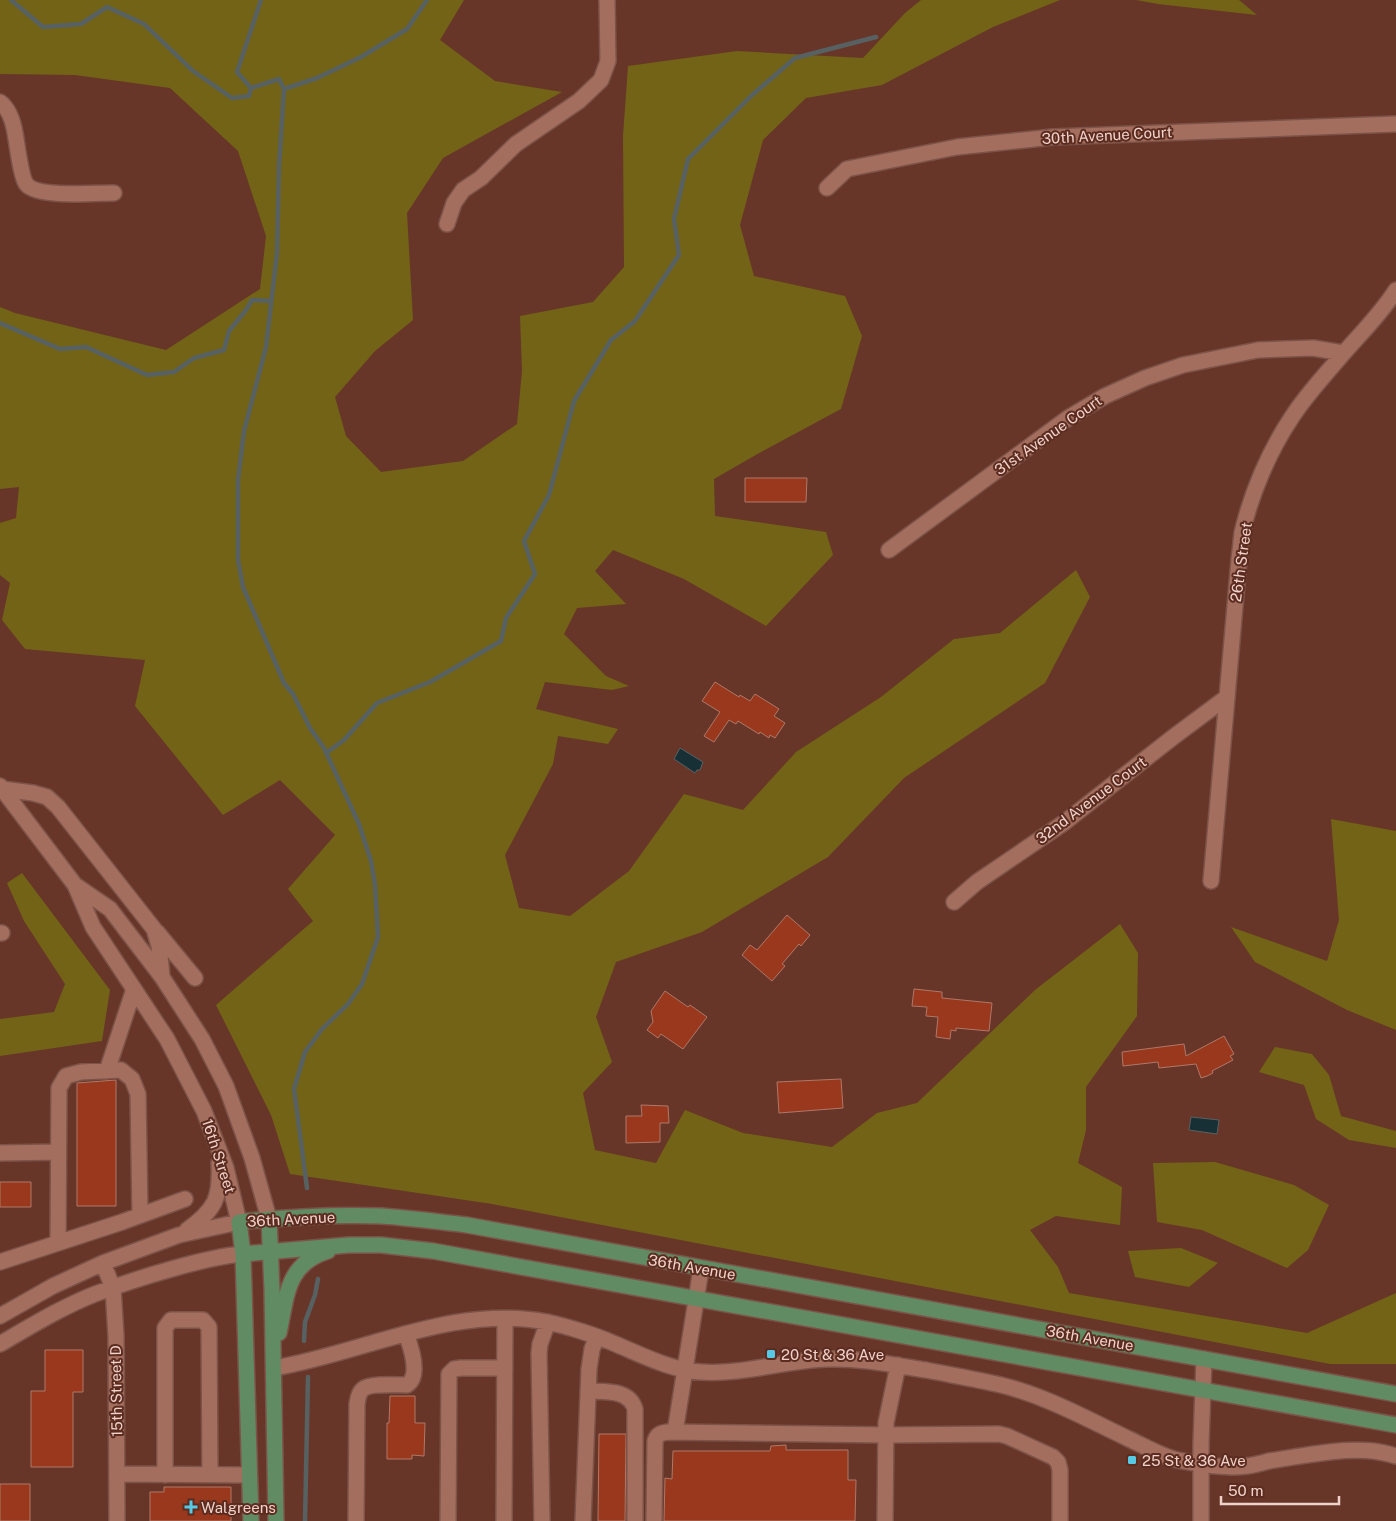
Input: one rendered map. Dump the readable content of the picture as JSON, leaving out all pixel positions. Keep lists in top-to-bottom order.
{
  "streets": {
    "main road": ["16th Street", "36th Avenue"],
    "street": [
      "30th Avenue Court",
      "31st Avenue Court",
      "26th Street",
      "32nd Avenue Court",
      "15th Street D"
    ]
  },
  "crossings": [
    ["31st Avenue Court", "26th Street"],
    ["26th Street", "32nd Avenue Court"],
    ["16th Street", "36th Avenue"],
    ["36th Avenue", "15th Street D"]
  ],
  "places": {
    "transit": ["20 St & 36 Ave", "25 St & 36 Ave"],
    "health": ["Walgreens"]
  },
  "scale_bar": "50 m"
}
